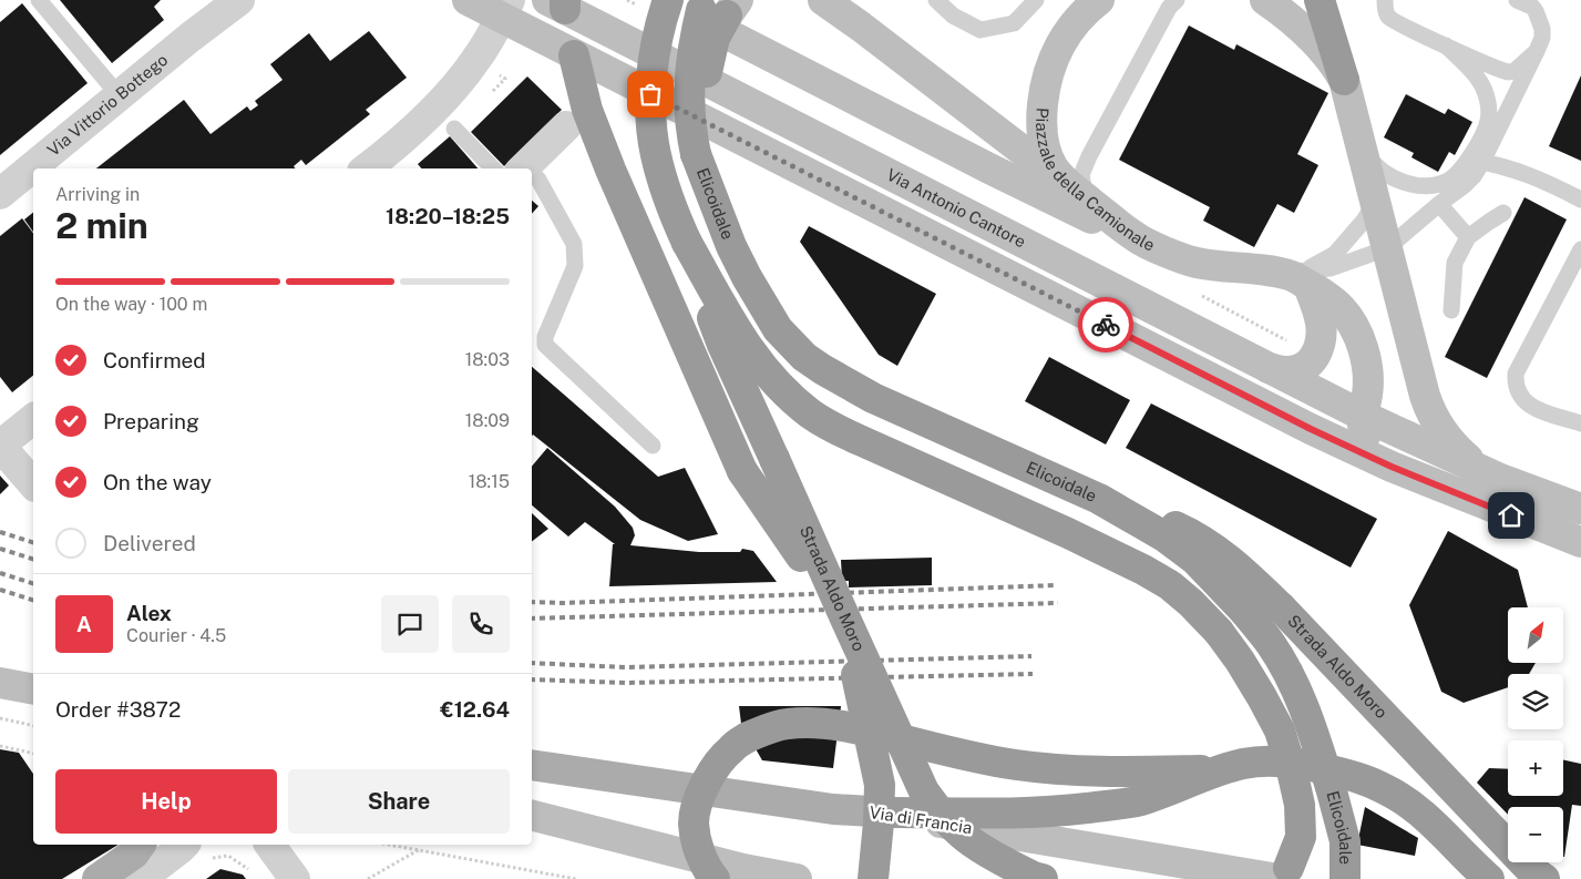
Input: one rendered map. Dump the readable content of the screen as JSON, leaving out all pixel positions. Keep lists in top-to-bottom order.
{
  "streets": {
    "highway": ["Elicoidale", "Strada Aldo Moro"],
    "main road": ["Piazzale della Camionale", "Via Antonio Cantore", "Via di Francia"],
    "street": ["Via Vittorio Bottego"]
  },
  "crossings": [
    ["Piazzale della Camionale", "Via Antonio Cantore"],
    ["Elicoidale", "Strada Aldo Moro"]
  ],
  "north": "top right",
  "page": {
    "heading": ["2 min", "Arriving in", "18:20–18:25"],
    "panel": [
      "Alex",
      "Courier · 4.5",
      "Order #3872",
      "€12.64"
    ],
    "bar": "On the way · 100 m",
    "list": [
      ["Confirmed", "18:03"],
      ["Preparing", "18:09"],
      ["On the way", "18:15"],
      "Delivered"
    ],
    "round": "A",
    "map_buttons": ["+", "−"],
    "buttons": ["Help", "Share"]
  }
}
